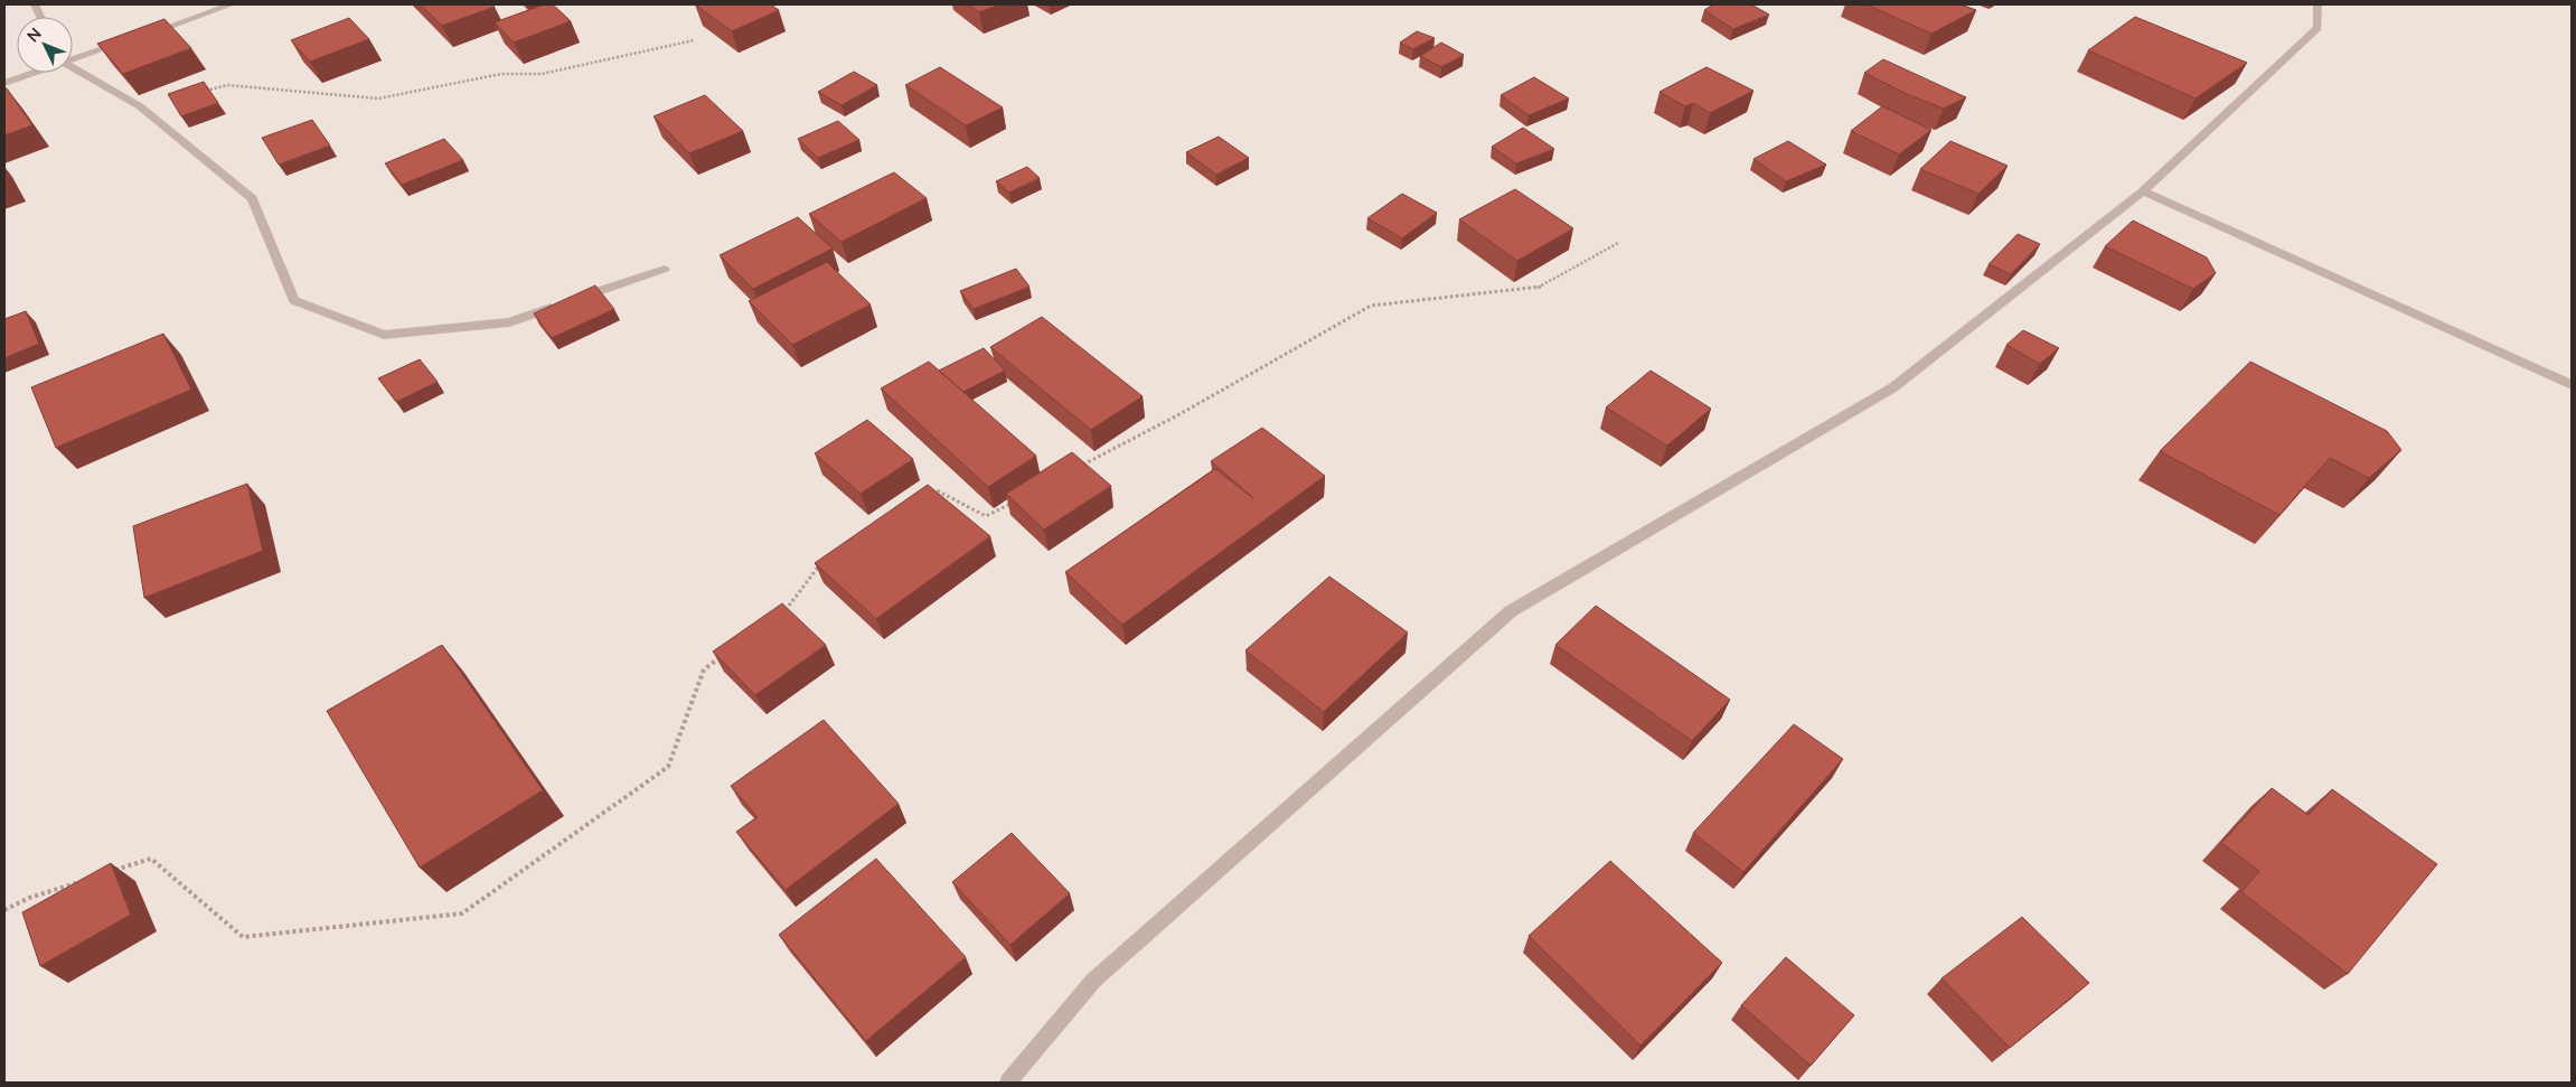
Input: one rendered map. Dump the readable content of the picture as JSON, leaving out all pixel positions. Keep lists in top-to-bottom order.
{
  "north": "top left"
}
